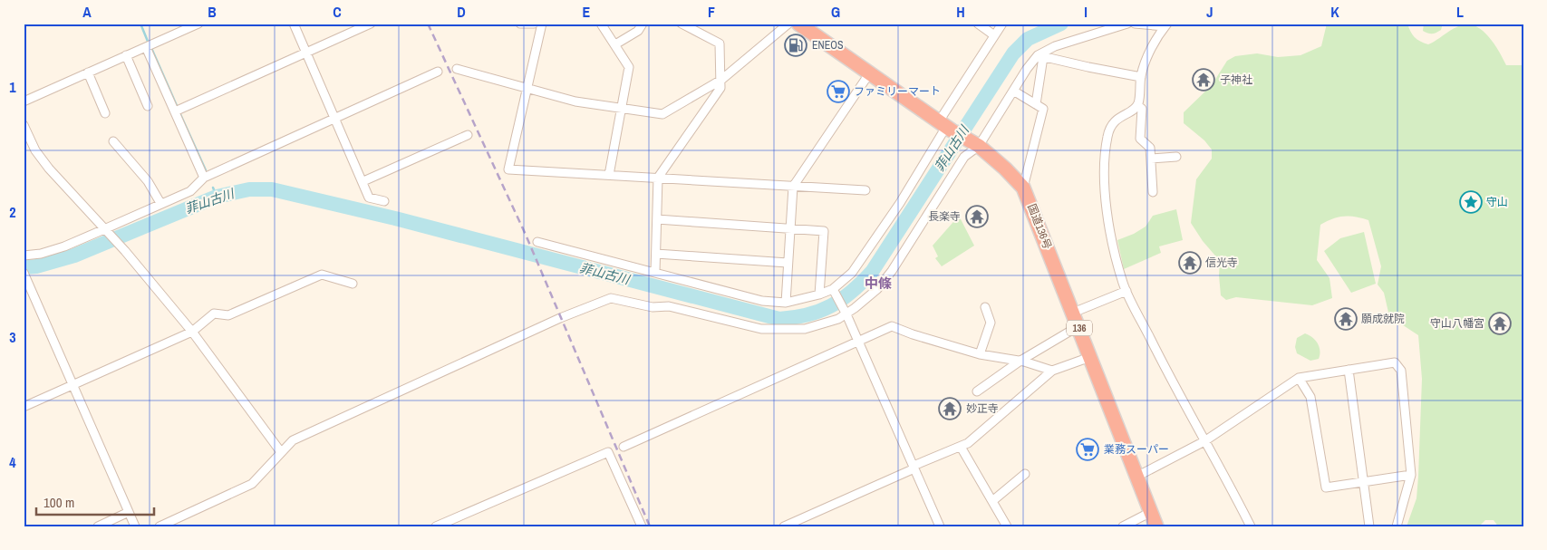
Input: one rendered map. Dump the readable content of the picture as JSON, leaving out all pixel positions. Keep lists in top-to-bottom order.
{
  "streets": {
    "highway": ["国道136号", "136"]
  },
  "districts": ["中條"],
  "water": ["菲山古川"],
  "places": {
    "fuel station": ["ENEOS"],
    "temple": [
      "子神社",
      "長楽寺",
      "信光寺",
      "願成就院",
      "守山八幡宮",
      "妙正寺"
    ],
    "supermarket": ["ファミリーマート", "業務スーパー"],
    "place": ["守山"]
  },
  "scale_bar": "100 m",
  "grid": {
    "columns": [
      "A",
      "B",
      "C",
      "D",
      "E",
      "F",
      "G",
      "H",
      "I",
      "J",
      "K",
      "L"
    ],
    "rows": [
      "1",
      "2",
      "3",
      "4"
    ]
  }
}
